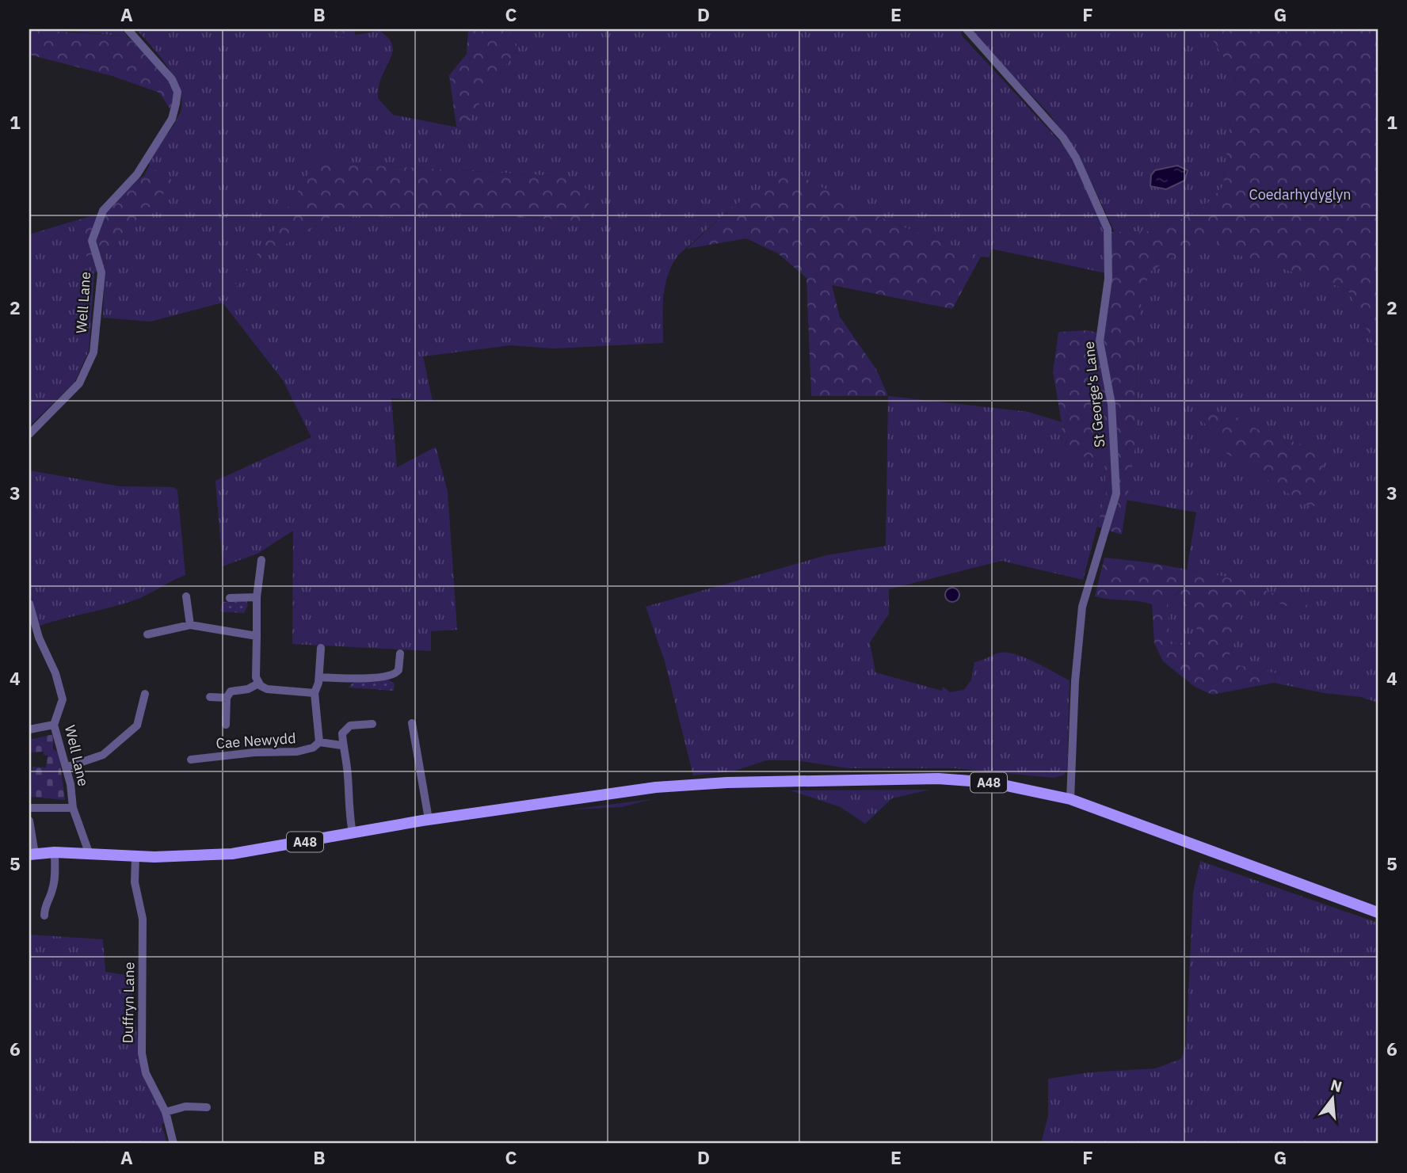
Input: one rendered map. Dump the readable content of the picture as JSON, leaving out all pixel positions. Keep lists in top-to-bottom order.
{
  "streets": {
    "main road": ["A48"],
    "street": [
      "Well Lane",
      "St George's Lane",
      "Cae Newydd",
      "Duffryn Lane"
    ]
  },
  "crossings": [
    ["Well Lane", "A48"],
    ["St George's Lane", "A48"],
    ["A48", "Duffryn Lane"]
  ],
  "parks": ["Coedarhydyglyn"],
  "north": "top",
  "grid": {
    "columns": [
      "A",
      "B",
      "C",
      "D",
      "E",
      "F",
      "G"
    ],
    "rows": [
      "1",
      "2",
      "3",
      "4",
      "5",
      "6"
    ]
  }
}
